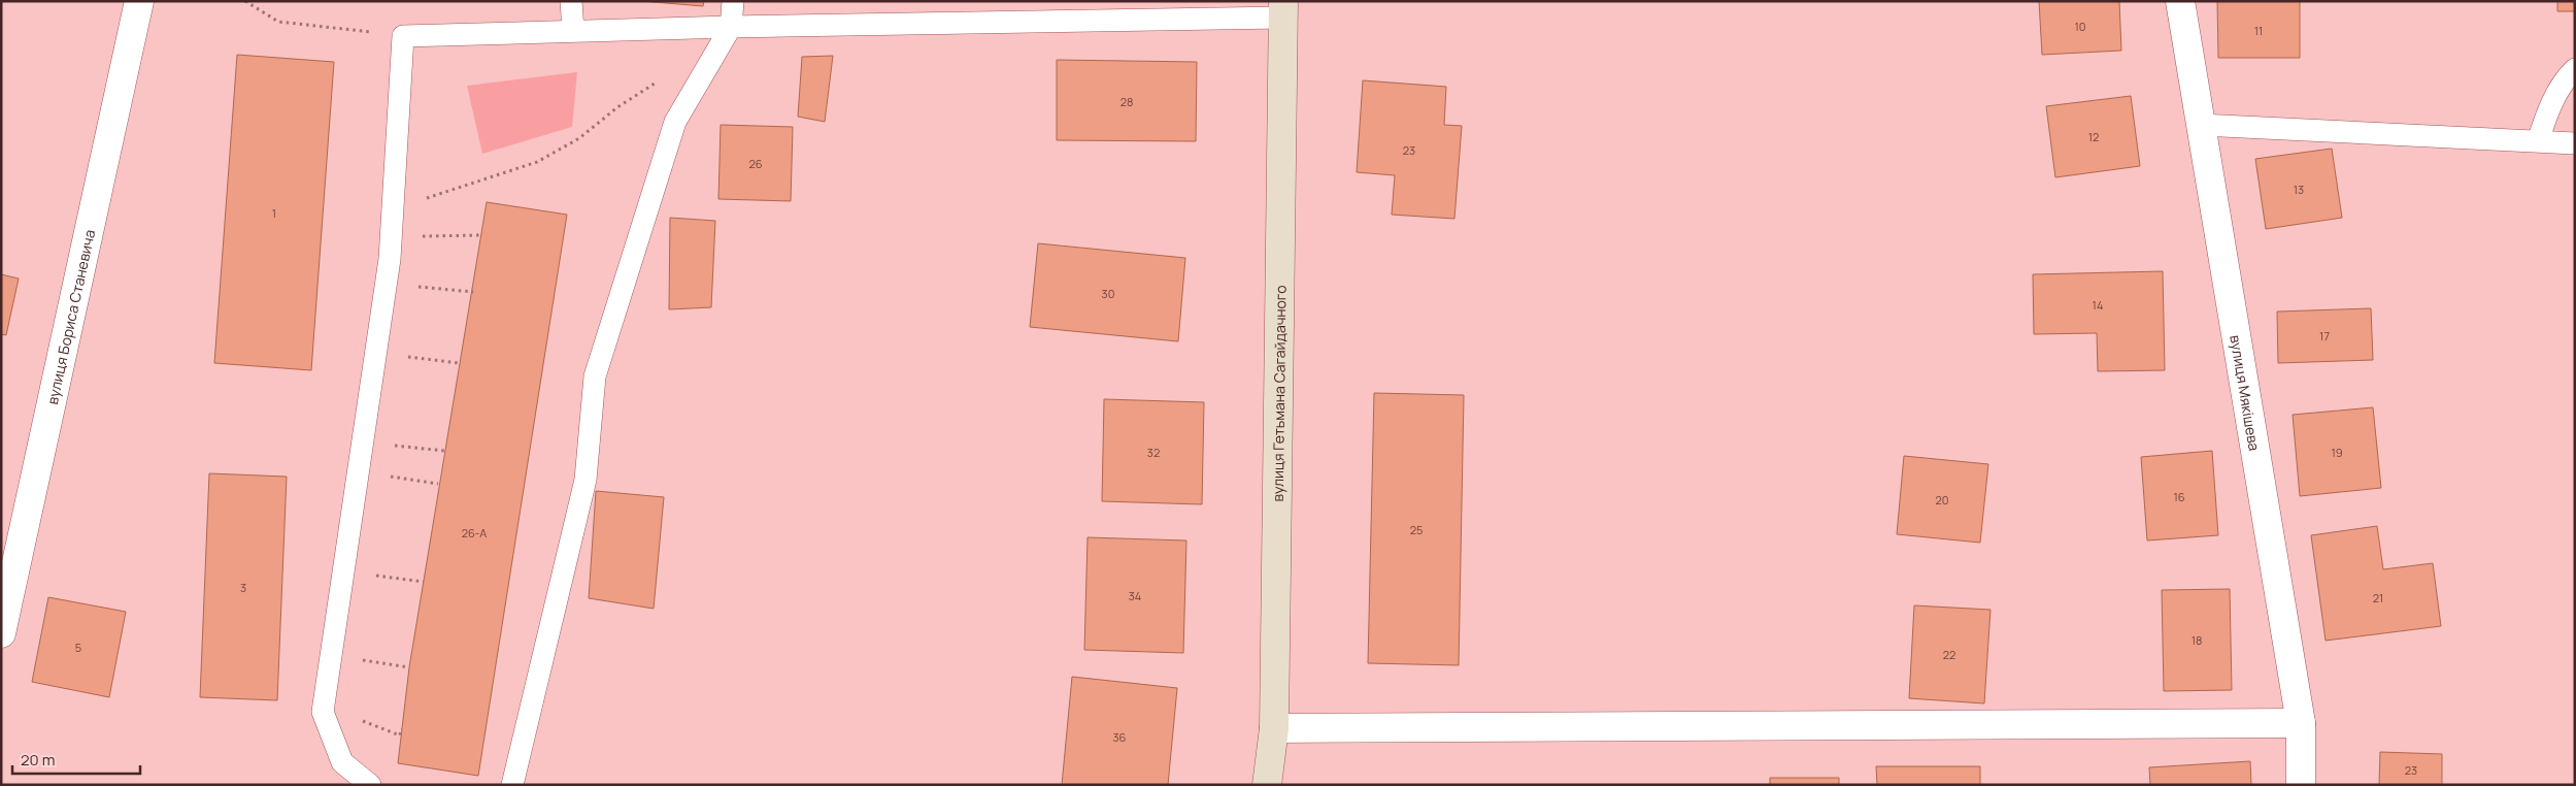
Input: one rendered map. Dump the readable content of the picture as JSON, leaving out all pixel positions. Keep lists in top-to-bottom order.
{
  "streets": {
    "main road": ["вулиця Гетьмана Сагайдачного"],
    "street": ["вулиця Бориса Станевича", "вулиця Мякішева"]
  },
  "house_numbers": [
    "10",
    "11",
    "28",
    "12",
    "23",
    "26",
    "13",
    "1",
    "30",
    "14",
    "17",
    "32",
    "19",
    "16",
    "20",
    "25",
    "26-А",
    "3",
    "34",
    "21",
    "18",
    "5",
    "22",
    "36",
    "23"
  ],
  "scale_bar": "20 m"
}
